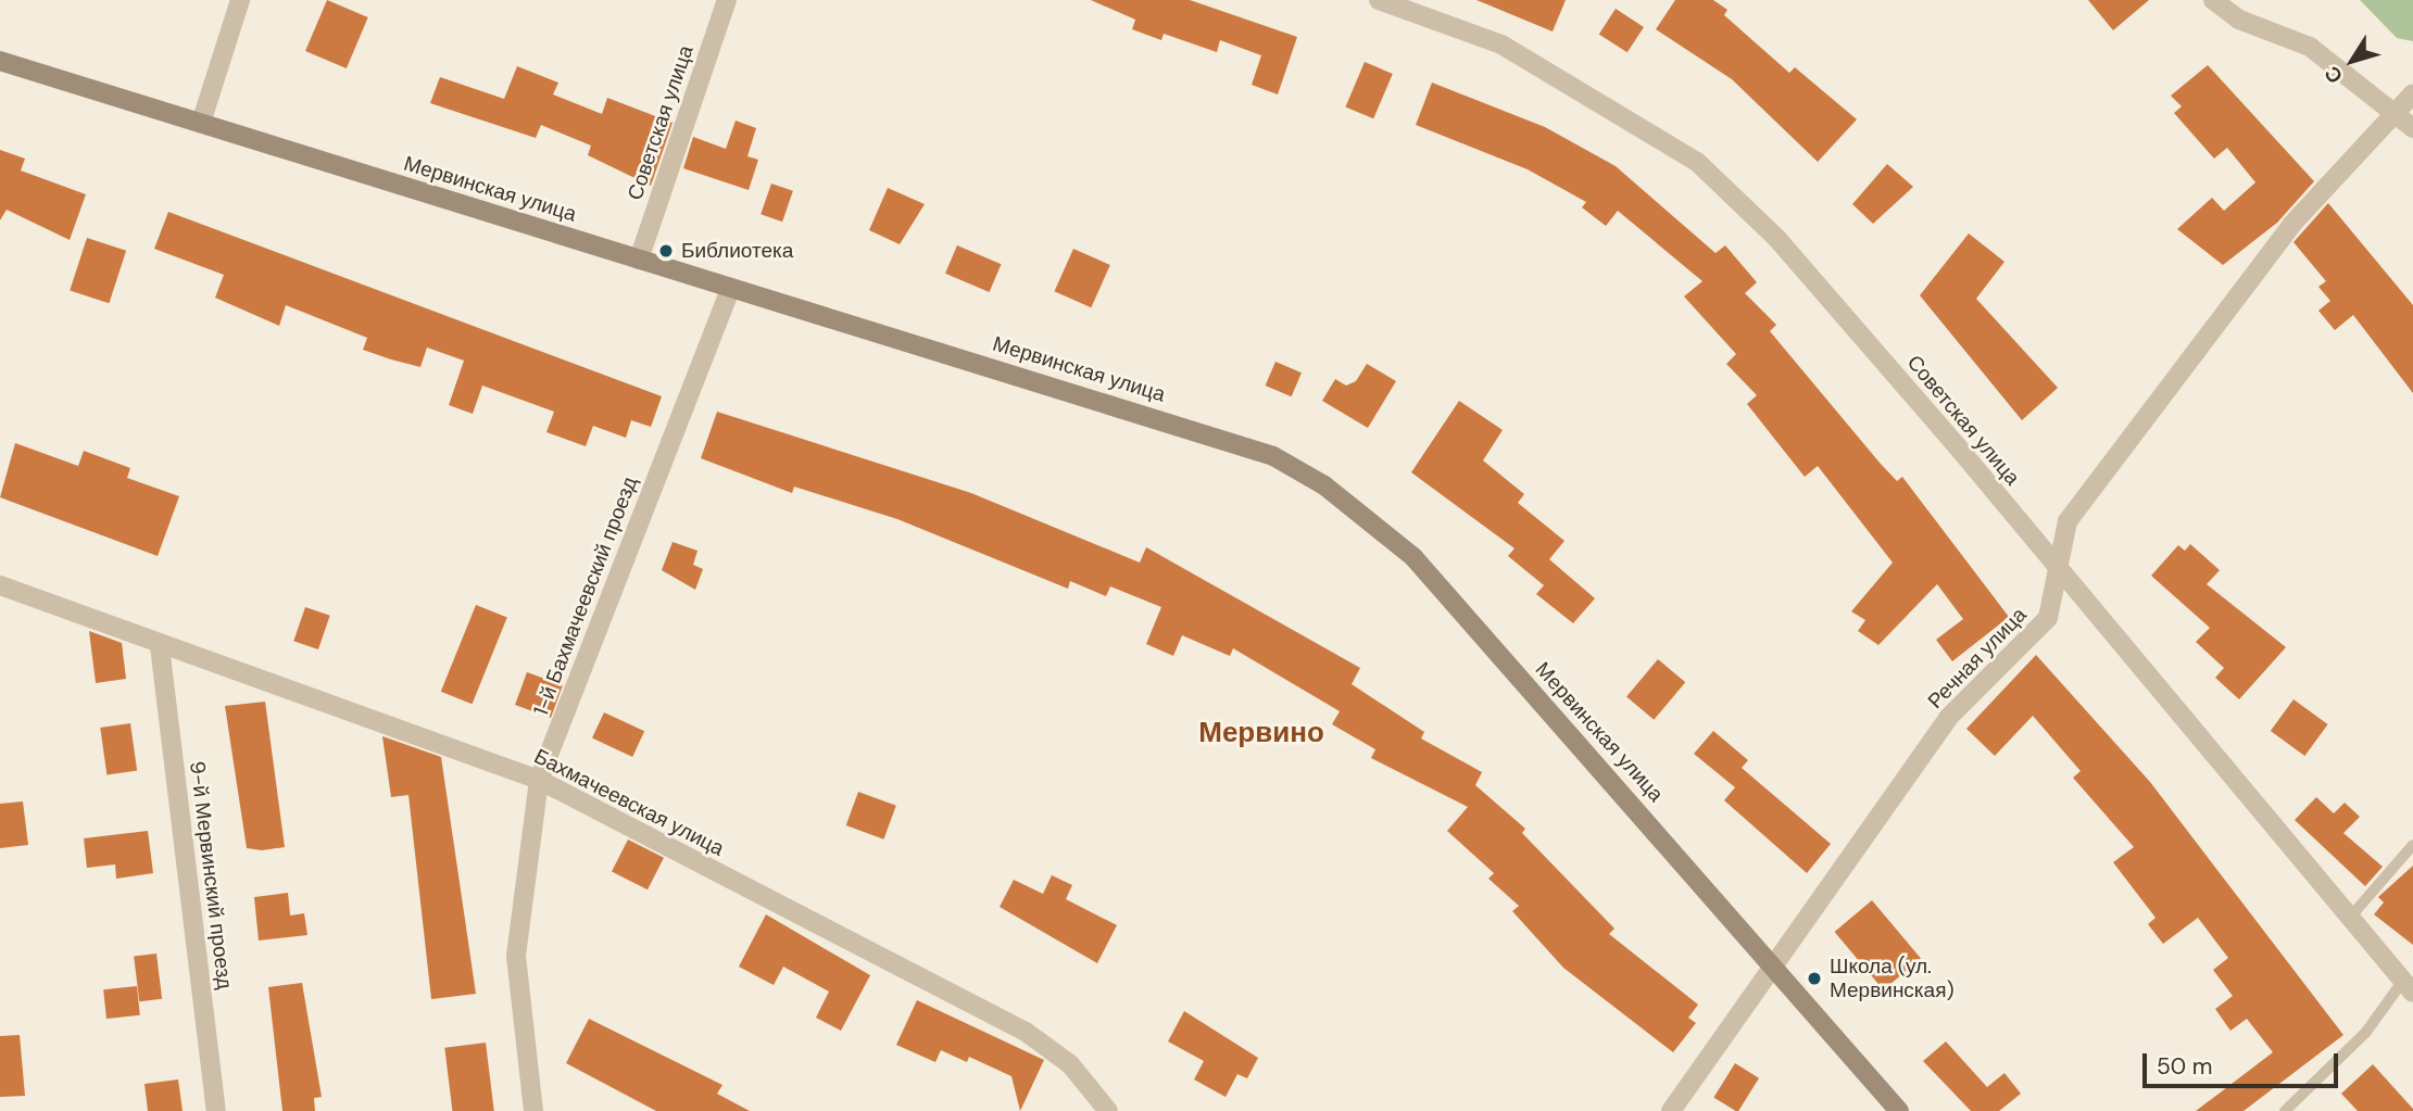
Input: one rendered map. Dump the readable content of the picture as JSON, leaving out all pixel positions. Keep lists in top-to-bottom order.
{
  "streets": {
    "street": [
      "Советская улица",
      "Мервинская улица",
      "1-й Бахмачеевский проезд",
      "Речная улица",
      "Бахмачеевская улица",
      "9-й Мервинский проезд"
    ]
  },
  "crossings": [
    ["Советская улица", "Мервинская улица"],
    ["Советская улица", "Речная улица"],
    ["Мервинская улица", "1-й Бахмачеевский проезд"],
    ["Мервинская улица", "Речная улица"],
    ["1-й Бахмачеевский проезд", "Бахмачеевская улица"],
    ["Бахмачеевская улица", "9-й Мервинский проезд"]
  ],
  "districts": ["Мервино"],
  "places": ["Библиотека", "Школа (ул. Мервинская)"],
  "scale_bar": "50 m",
  "north": "bottom left"
}
